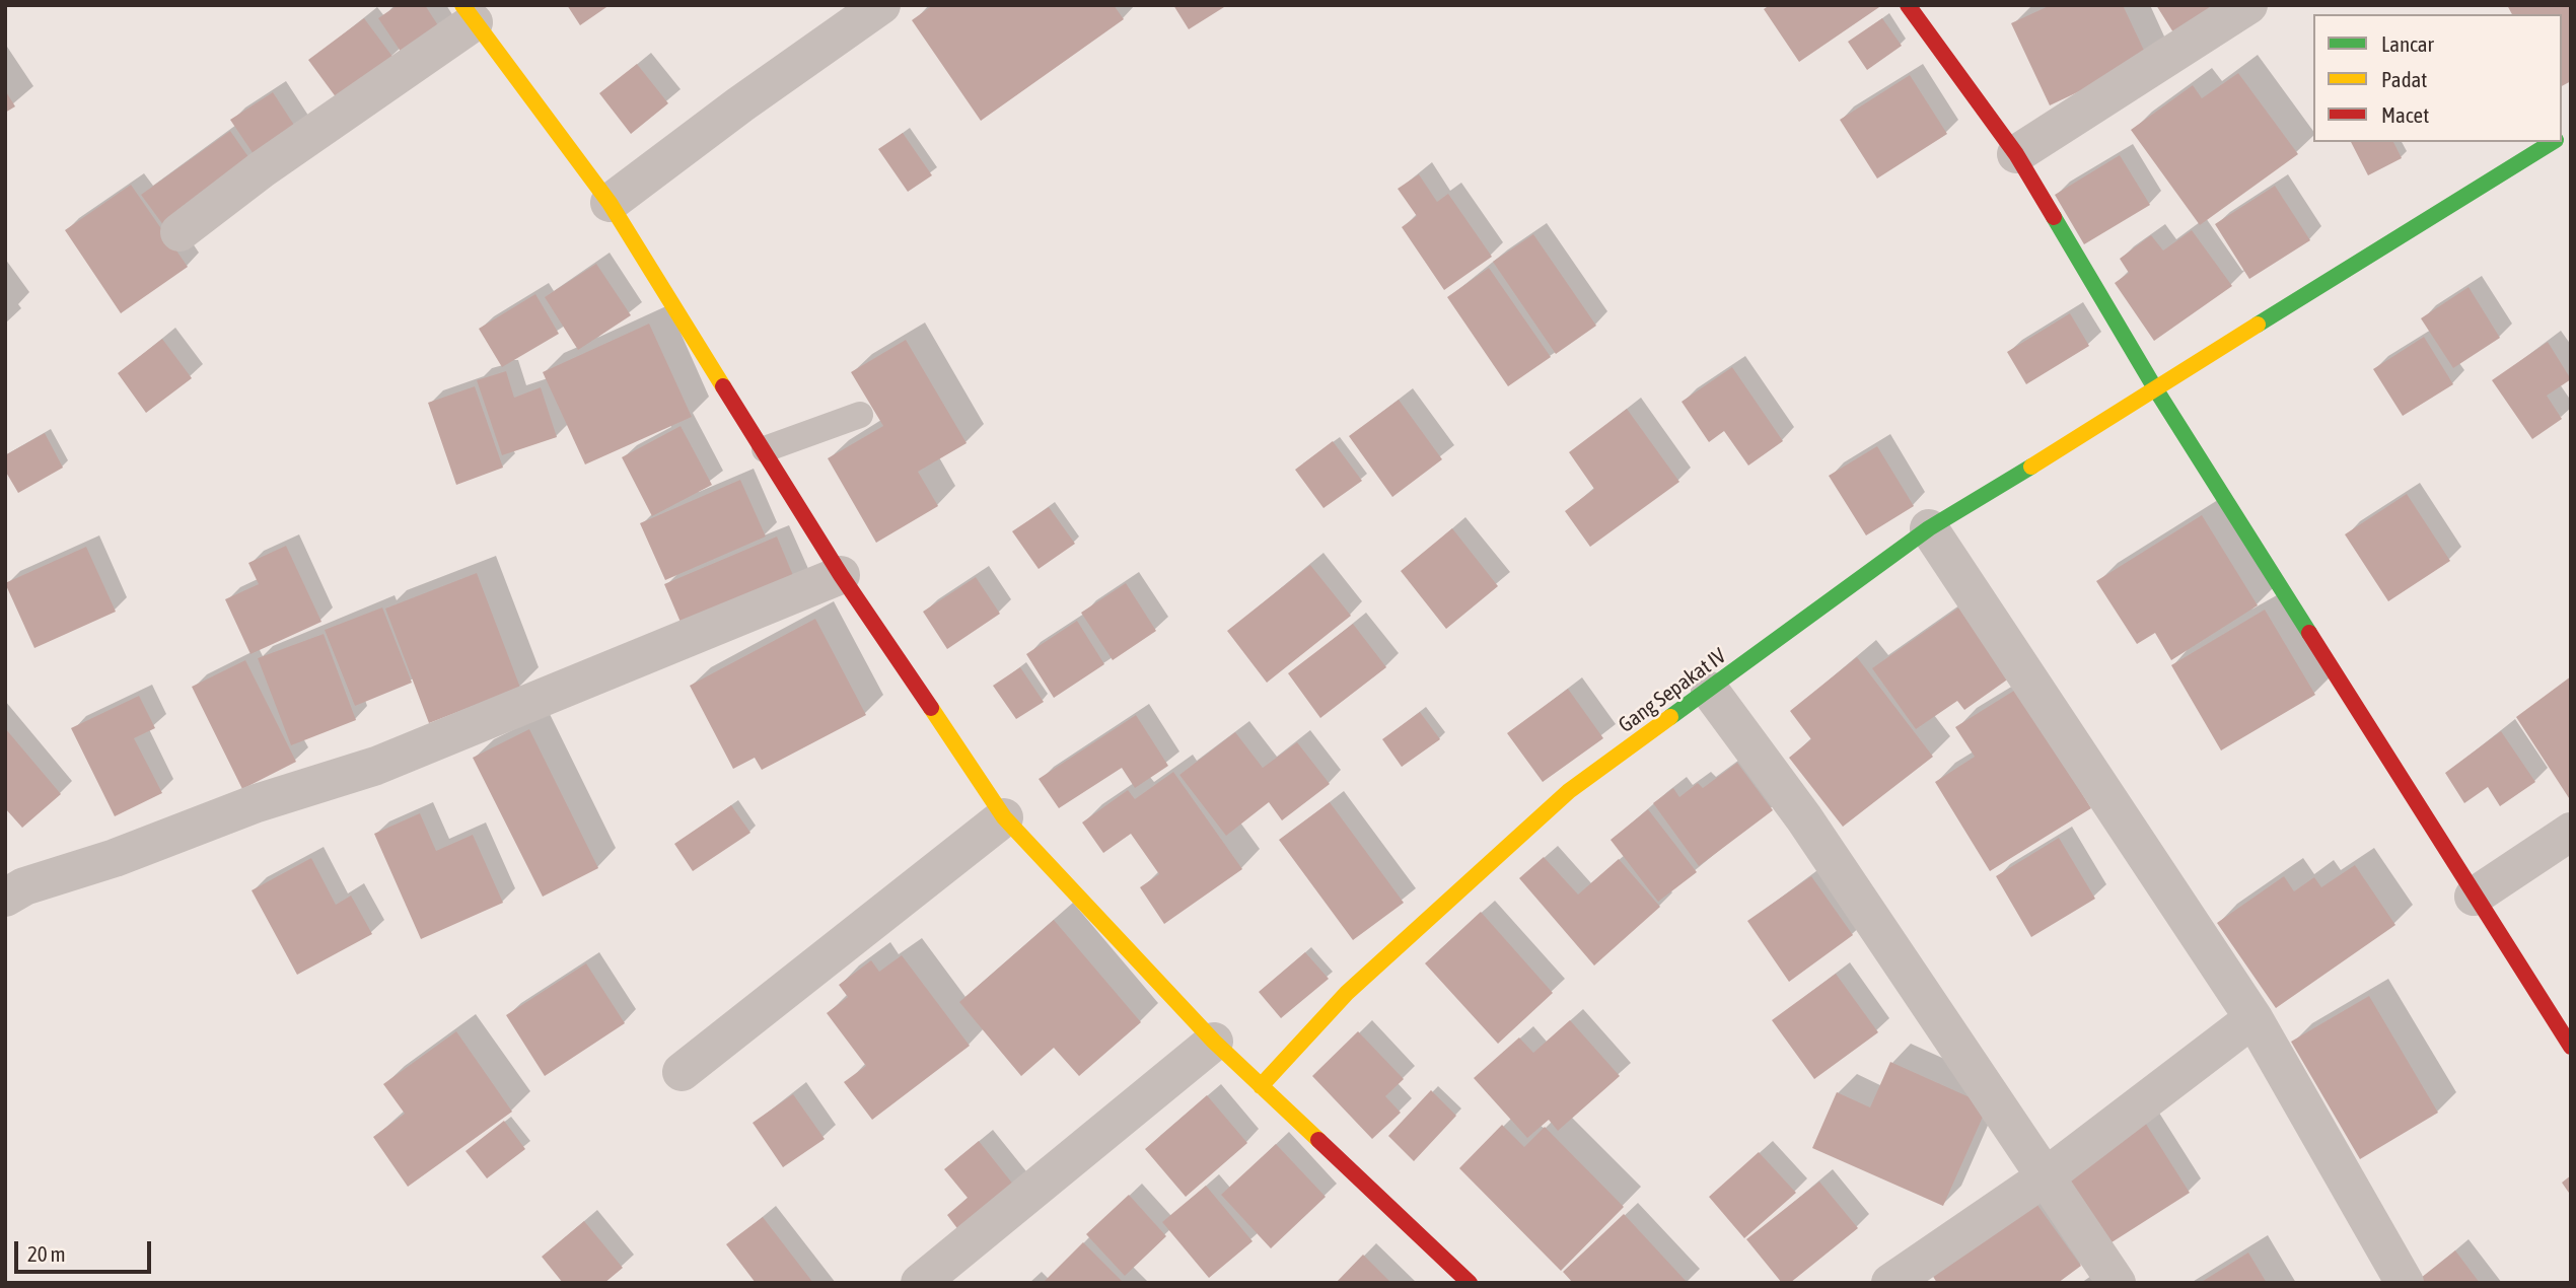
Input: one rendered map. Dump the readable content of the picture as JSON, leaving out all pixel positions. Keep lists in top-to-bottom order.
{
  "streets": {
    "street": ["Gang Sepakat IV"]
  },
  "legend": ["Lancar", "Padat", "Macet"],
  "scale_bar": "20 m"
}
